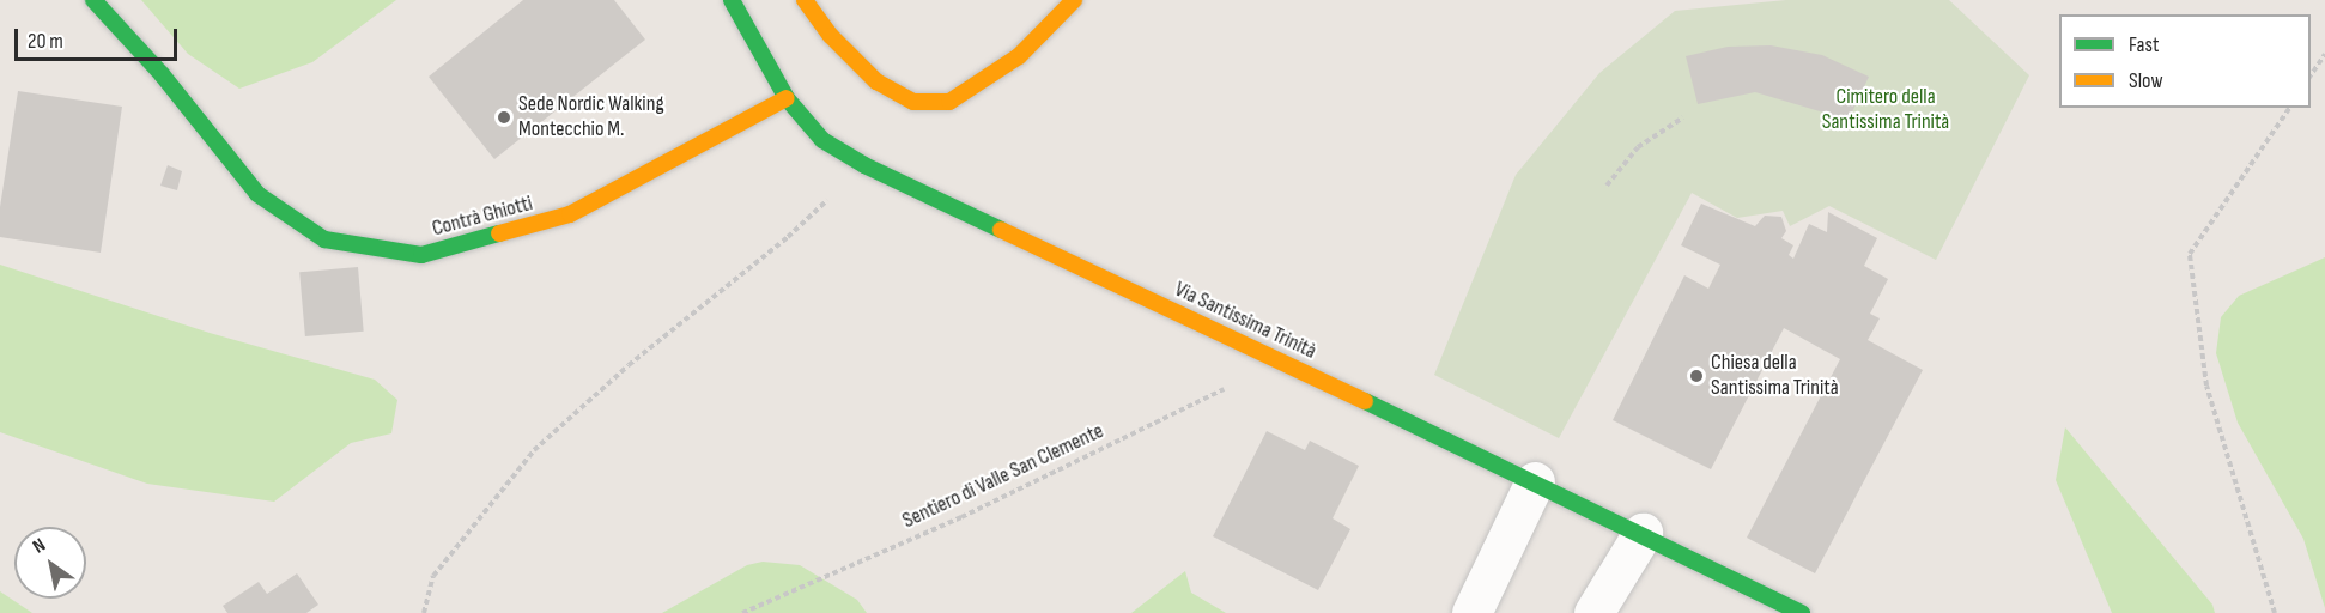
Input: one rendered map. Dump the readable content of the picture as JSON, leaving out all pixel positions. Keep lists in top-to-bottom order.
{
  "streets": {
    "street": ["Contrà Ghiotti", "Via Santissima Trinità"],
    "path": ["Sentiero di Valle San Clemente"]
  },
  "crossings": [
    ["Contrà Ghiotti", "Via Santissima Trinità"],
    ["Via Santissima Trinità", "Sentiero di Valle San Clemente"]
  ],
  "parks": ["Cimitero della Santissima Trinità"],
  "places": ["Sede Nordic Walking Montecchio M.", "Chiesa della Santissima Trinità"],
  "legend": ["Fast", "Slow"],
  "scale_bar": "20 m",
  "north": "top left"
}
